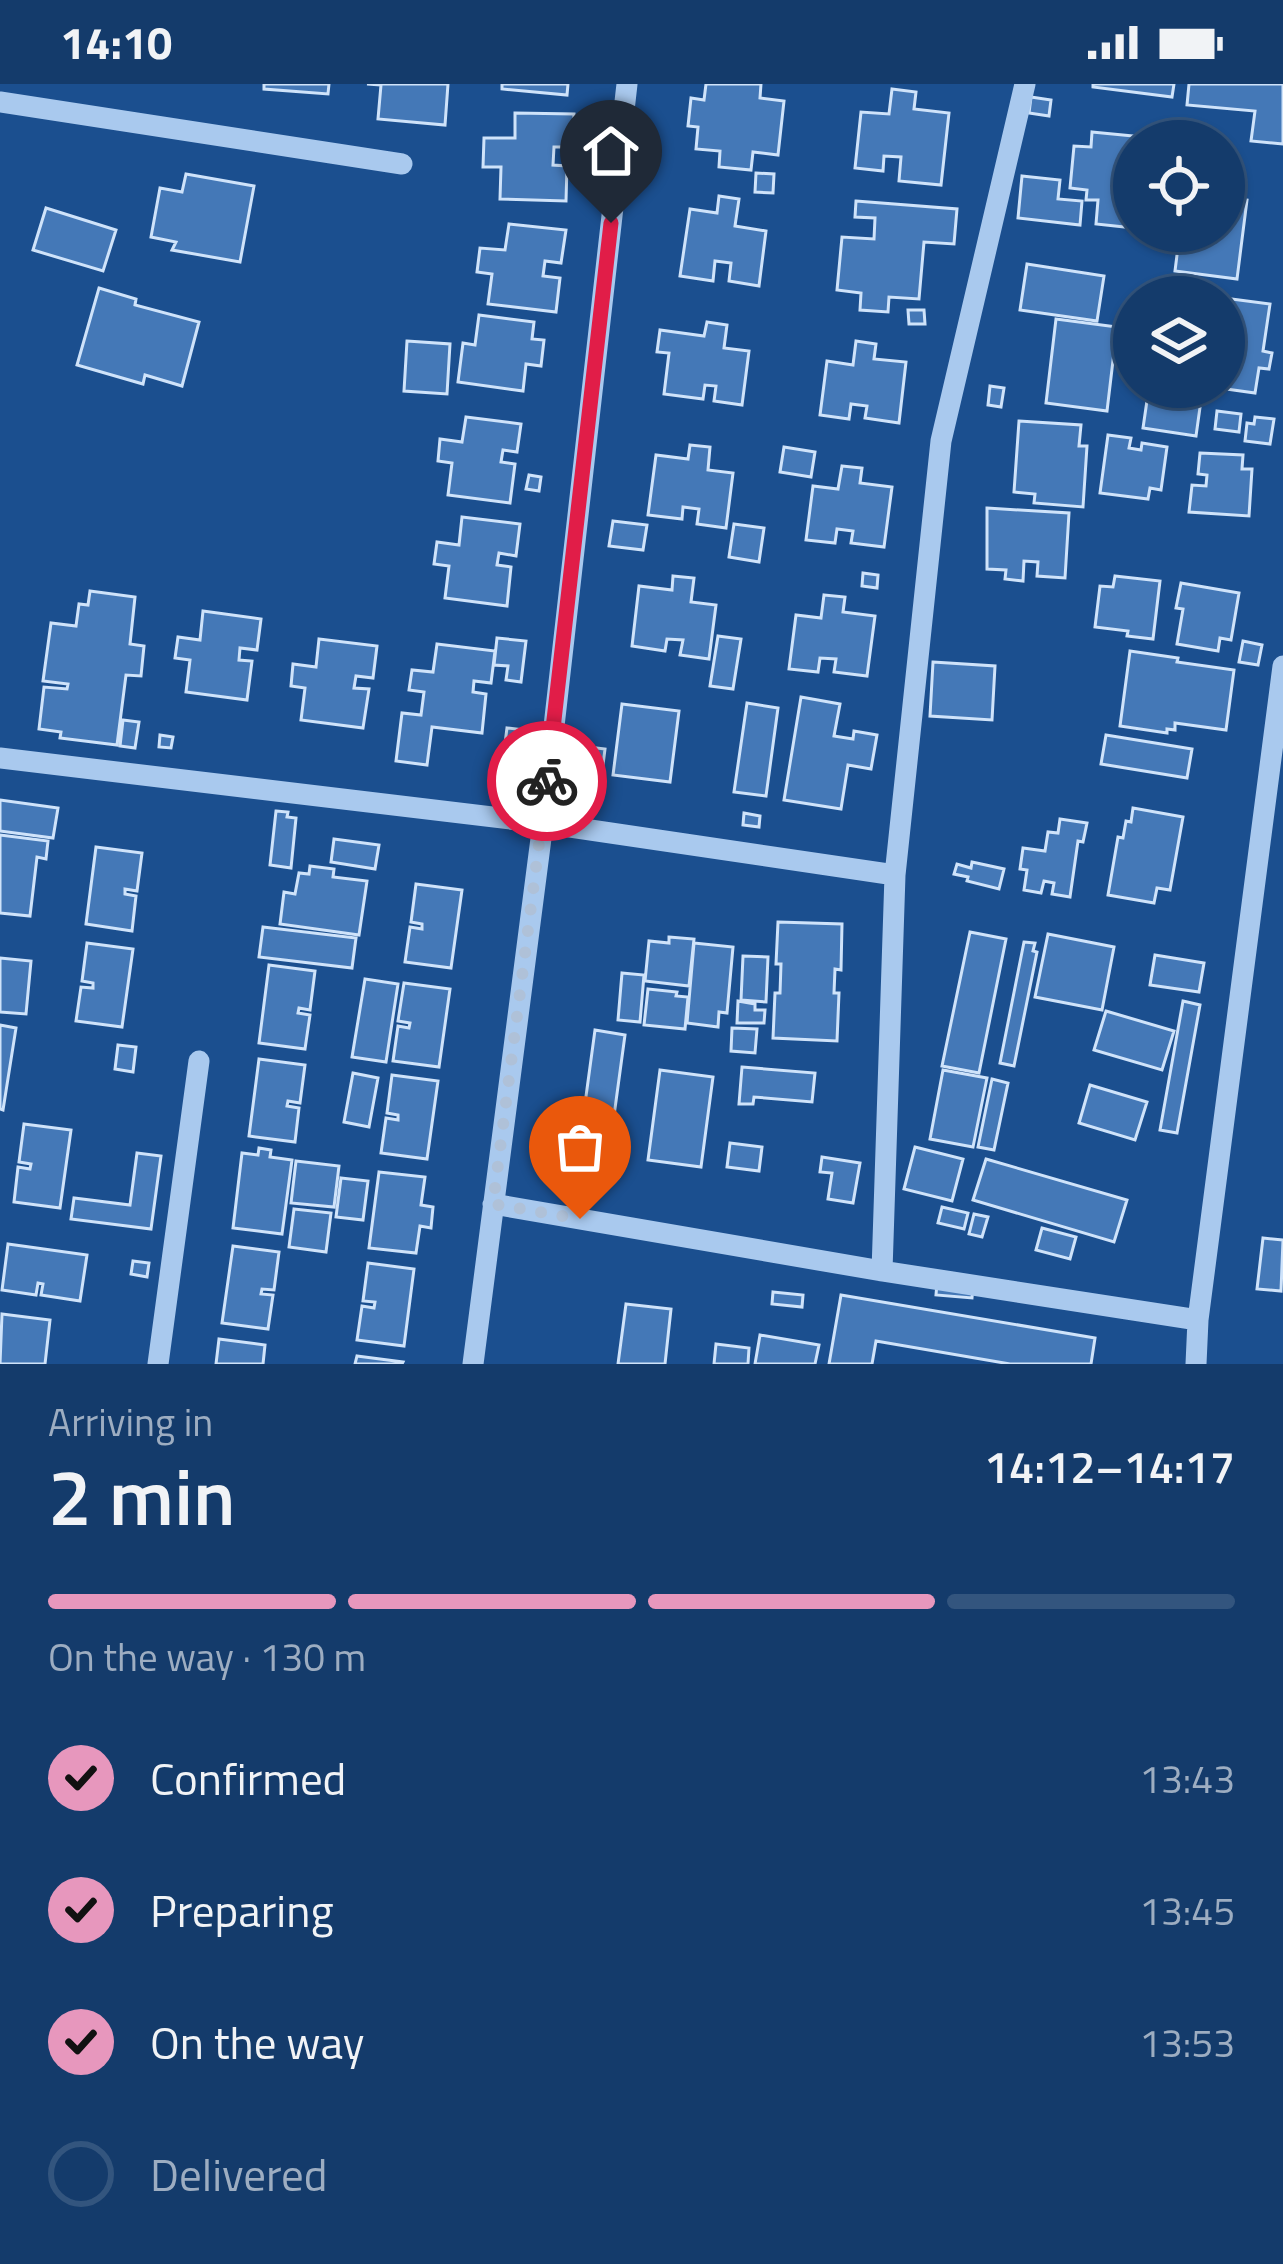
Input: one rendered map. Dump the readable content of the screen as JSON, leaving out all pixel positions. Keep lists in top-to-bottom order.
{
  "page": {
    "status": "14:10",
    "heading": ["2 min", "Arriving in", "14:12–14:17"],
    "bar": "On the way · 130 m",
    "list": [
      ["Confirmed", "13:43"],
      ["Preparing", "13:45"],
      ["On the way", "13:53"],
      "Delivered"
    ]
  }
}
